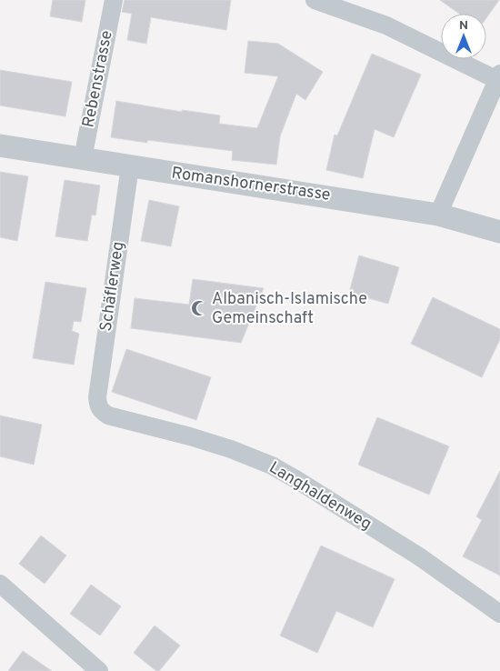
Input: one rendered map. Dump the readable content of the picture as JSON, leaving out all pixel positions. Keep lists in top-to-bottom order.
{
  "streets": {
    "street": [
      "Rebenstrasse",
      "Romanshornerstrasse",
      "Schäflerweg",
      "Langhaldenweg"
    ]
  },
  "crossings": [
    ["Rebenstrasse", "Romanshornerstrasse"],
    ["Romanshornerstrasse", "Schäflerweg"],
    ["Schäflerweg", "Langhaldenweg"]
  ],
  "places": {
    "mosque": ["Albanisch-Islamische Gemeinschaft"]
  },
  "north": "top"
}
